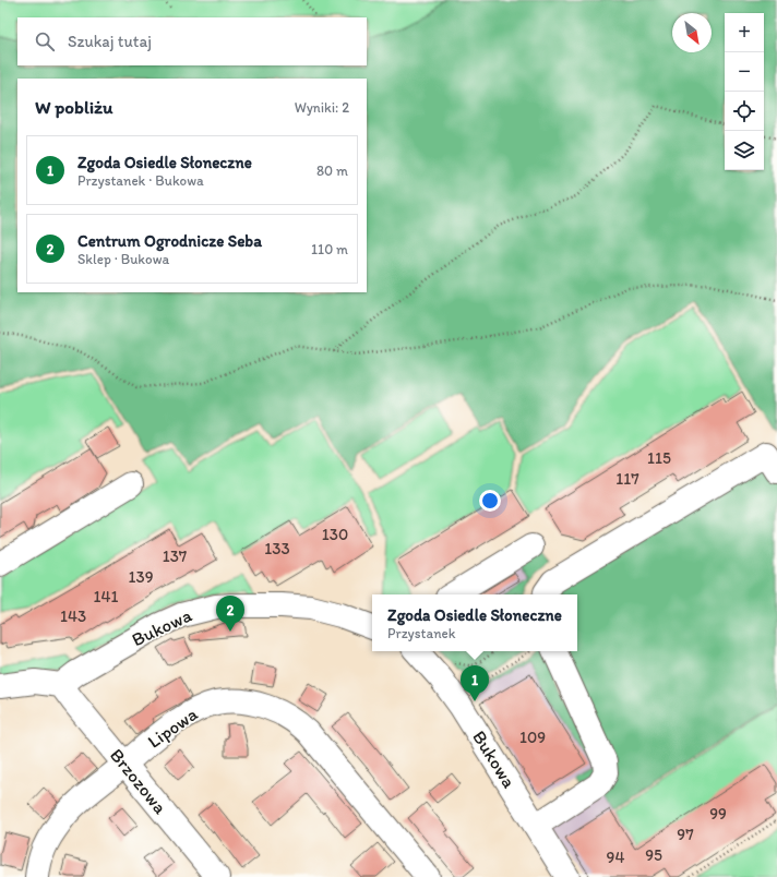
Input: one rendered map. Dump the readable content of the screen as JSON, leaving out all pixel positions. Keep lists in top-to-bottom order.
{
  "streets": {
    "street": ["Bukowa", "Lipowa", "Brzozowa"]
  },
  "crossings": [
    ["Bukowa", "Brzozowa"],
    ["Lipowa", "Brzozowa"]
  ],
  "house_numbers": [
    "115",
    "117",
    "130",
    "133",
    "137",
    "139",
    "141",
    "143",
    "109",
    "99",
    "97",
    "95",
    "94"
  ],
  "north": "bottom right",
  "page": {
    "map_buttons": ["+", "−"],
    "search": "Szukaj tutaj",
    "heading": ["W pobliżu", "Wyniki: 2"],
    "list": [
      {
        "mark": "1",
        "name": "Zgoda Osiedle Słoneczne",
        "note": "Przystanek · Bukowa",
        "value": "80 m"
      },
      {
        "mark": "2",
        "name": "Centrum Ogrodnicze Seba",
        "note": "Sklep · Bukowa",
        "value": "110 m"
      }
    ],
    "popup": ["Zgoda Osiedle Słoneczne", "Przystanek"],
    "pins": ["2", "1"]
  }
}
